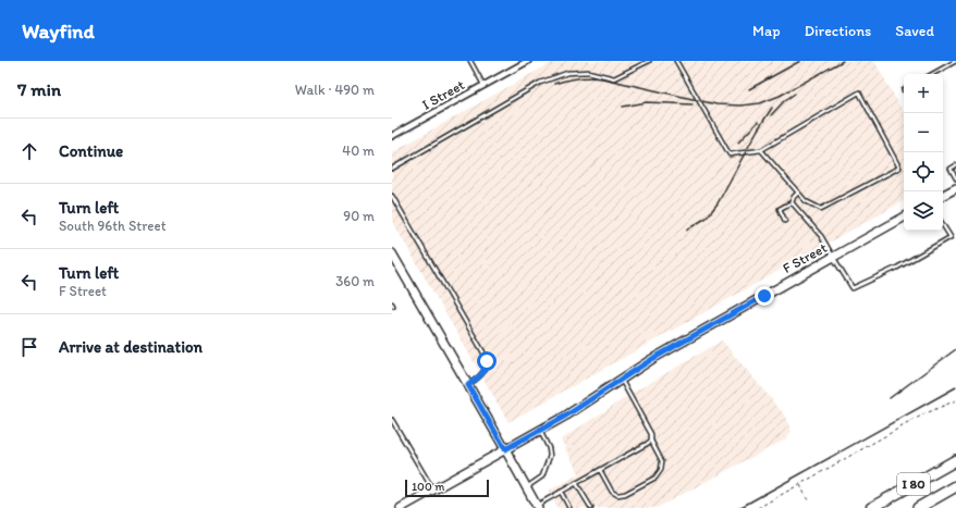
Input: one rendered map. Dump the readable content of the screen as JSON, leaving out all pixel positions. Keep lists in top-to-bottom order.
{
  "streets": {
    "highway": ["I 80"],
    "street": ["I Street", "F Street"]
  },
  "scale_bar": "100 m",
  "page": {
    "header": "Wayfind",
    "nav": ["Map", "Directions", "Saved"],
    "heading": ["7 min", "Walk · 490 m"],
    "map_buttons": ["+", "−"],
    "list": [
      ["Continue", "40 m"],
      ["Turn left", "South 96th Street", "90 m"],
      ["Turn left", "F Street", "360 m"],
      "Arrive at destination"
    ],
    "scale": "100 m"
  }
}
